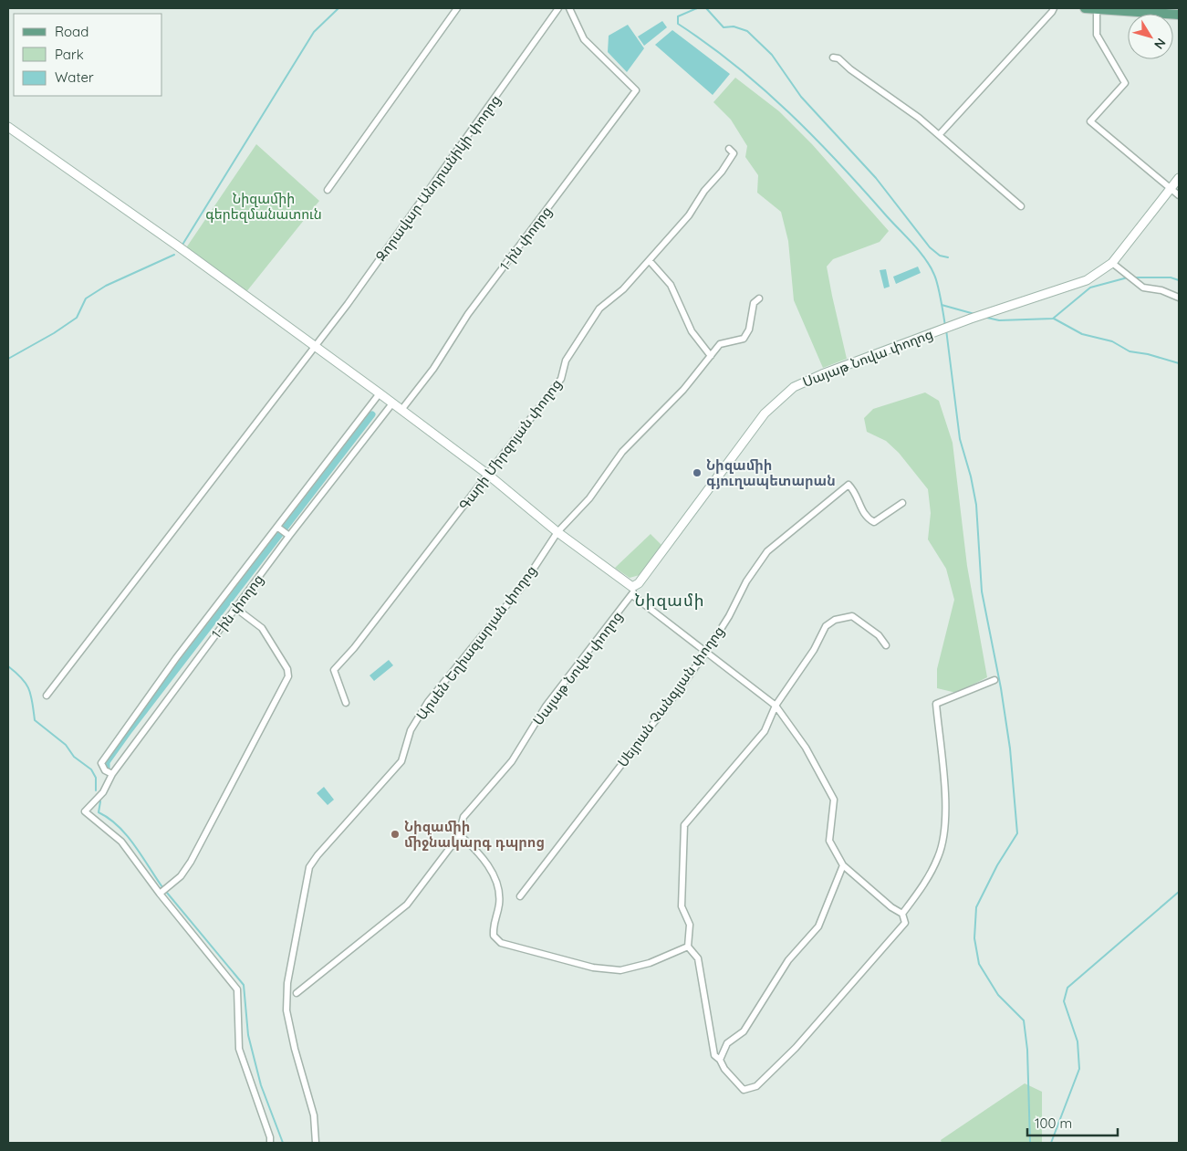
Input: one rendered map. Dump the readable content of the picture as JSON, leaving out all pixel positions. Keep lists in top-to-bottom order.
{
  "streets": {
    "main road": ["Սայաթ Նովա փողոց"],
    "street": [
      "Զորավար Անդրանիկի փողոց",
      "1-ին փողոց",
      "Գարի Միրզոյան փողոց",
      "Արսեն Եղիազարյան փողոց",
      "Սեյրան Չանգլյան փողոց"
    ]
  },
  "districts": ["Նիզամի"],
  "parks": ["Նիզամիի գերեզմանատուն"],
  "places": ["Նիզամիի գյուղապետարան", "Նիզամիի միջնակարգ դպրոց"],
  "legend": ["Road", "Park", "Water"],
  "scale_bar": "100 m",
  "north": "bottom right"
}
